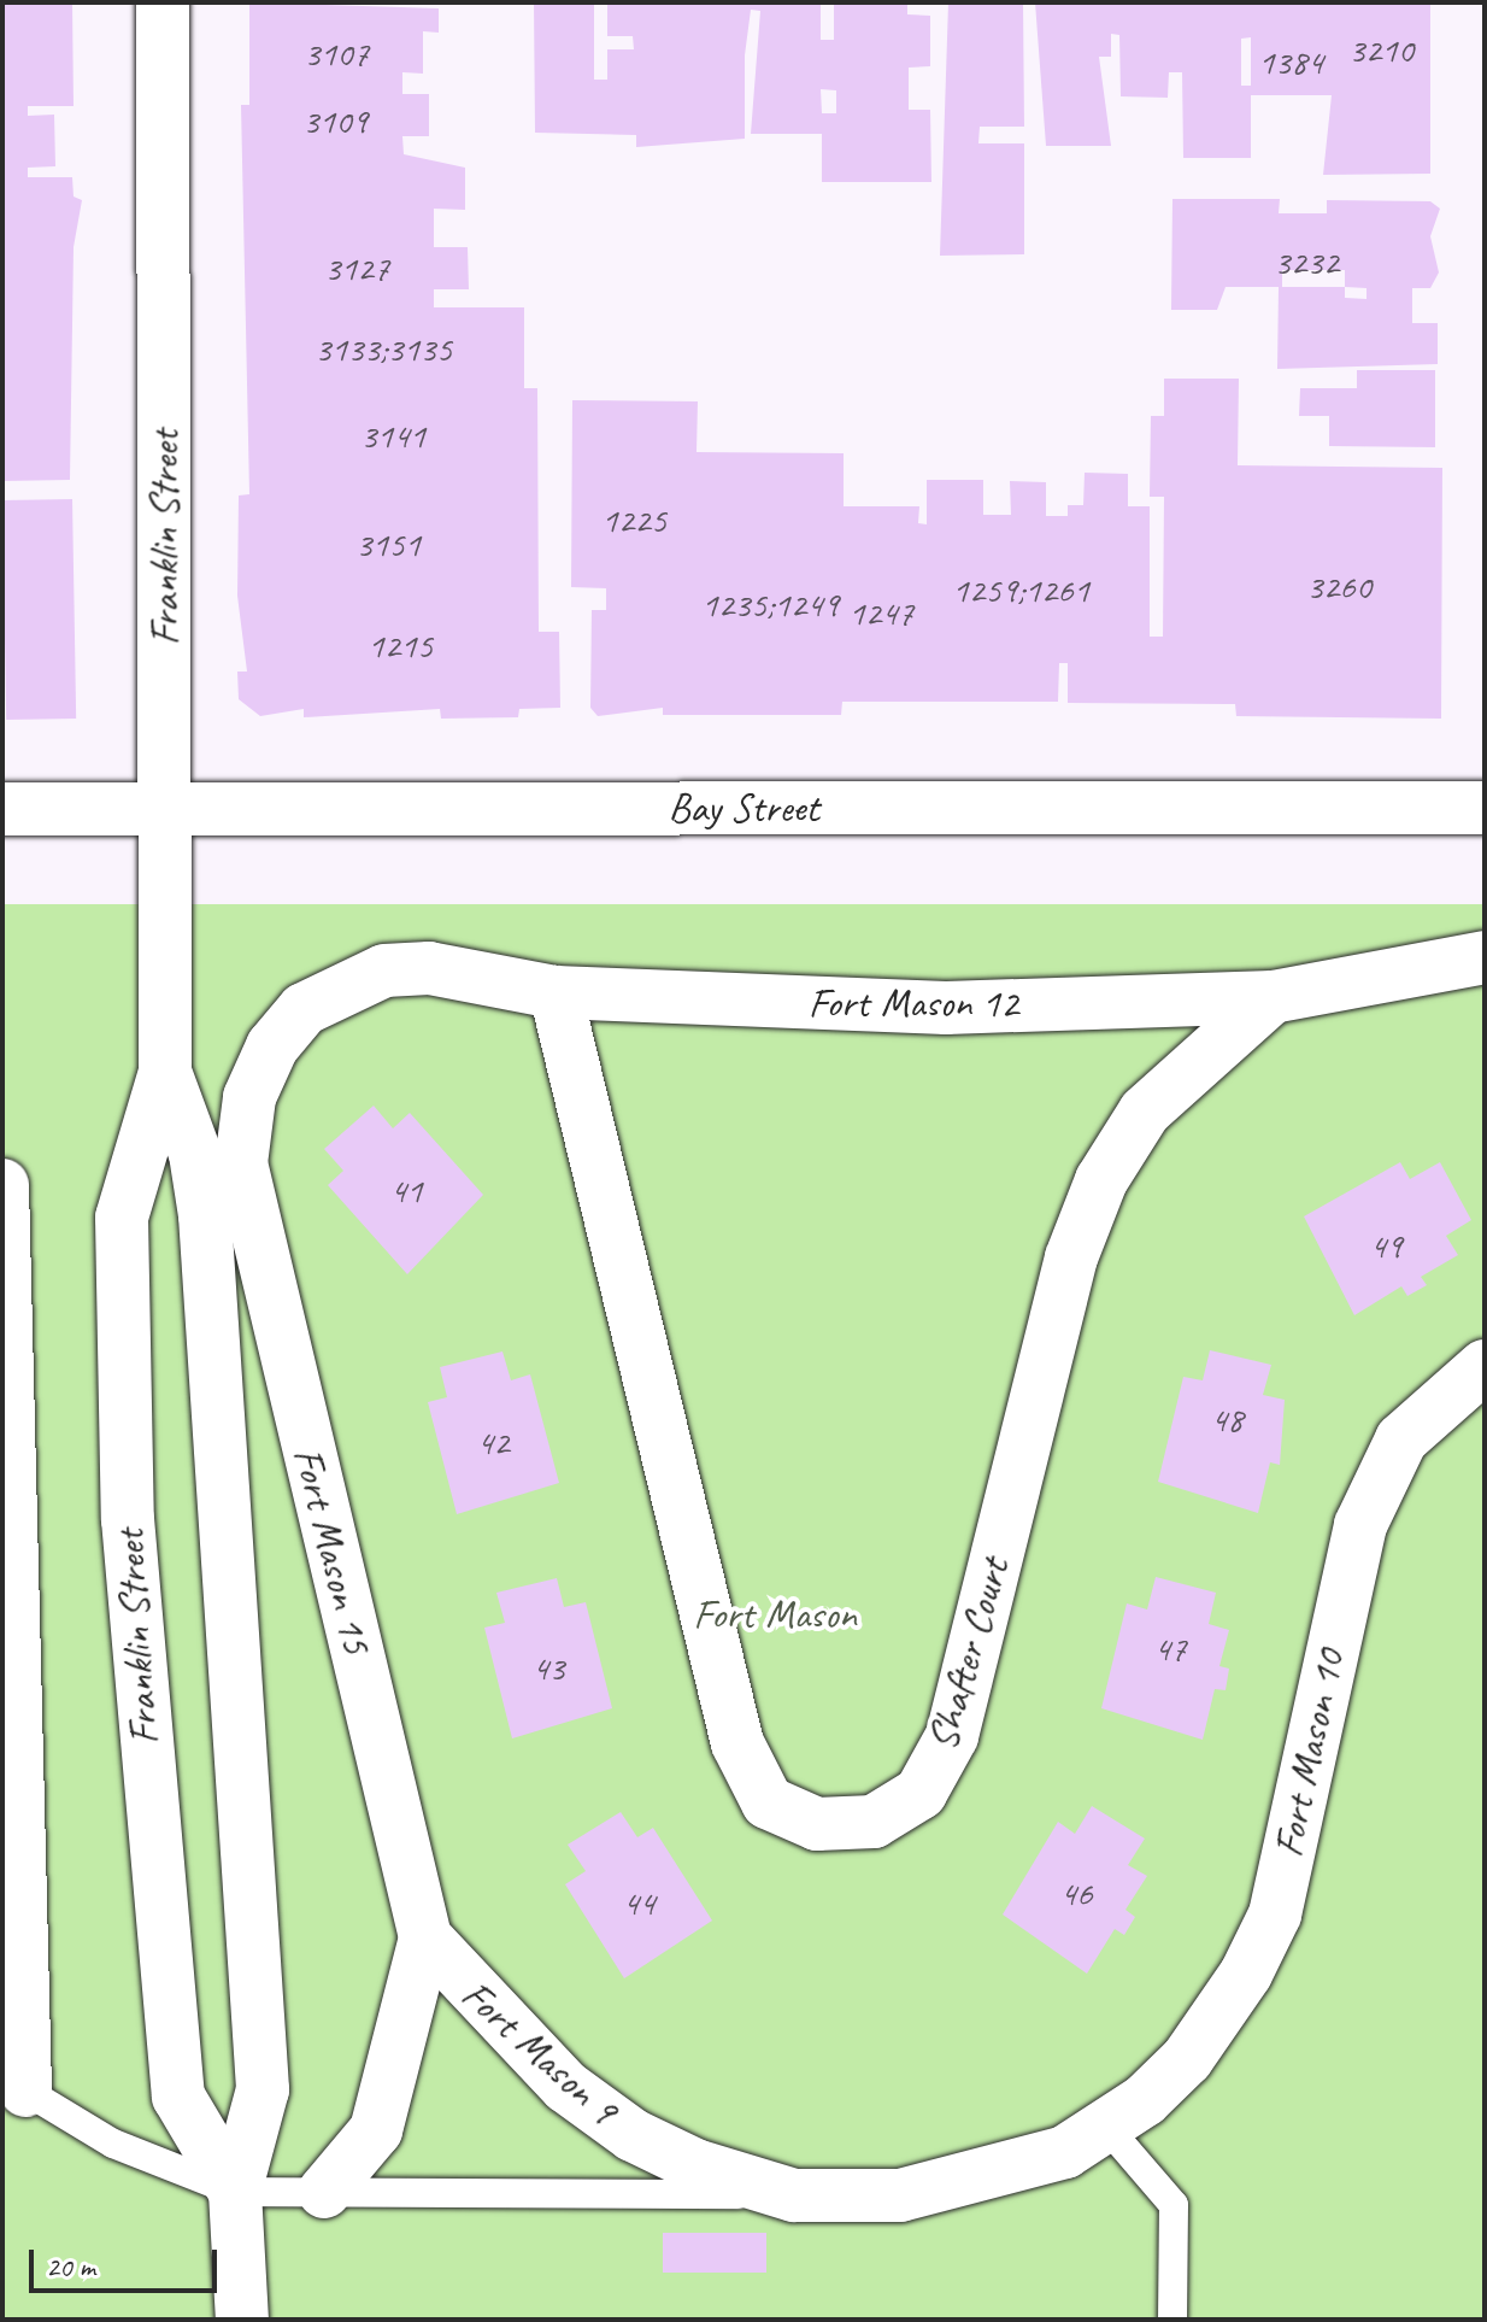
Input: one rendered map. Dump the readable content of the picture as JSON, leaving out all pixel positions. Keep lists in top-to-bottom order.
{
  "streets": {
    "street": [
      "Franklin Street",
      "Bay Street",
      "Fort Mason 12",
      "Fort Mason 15",
      "Shafter Court",
      "Fort Mason 10",
      "Fort Mason 9"
    ]
  },
  "crossings": [
    ["Franklin Street", "Bay Street"],
    ["Fort Mason 12", "Fort Mason 15"],
    ["Fort Mason 12", "Shafter Court"],
    ["Fort Mason 15", "Fort Mason 9"],
    ["Fort Mason 10", "Fort Mason 9"]
  ],
  "parks": ["Fort Mason"],
  "house_numbers": [
    "3210",
    "3107",
    "1384",
    "3109",
    "3232",
    "3127",
    "3133;3135",
    "3141",
    "1225",
    "3151",
    "3260",
    "1259;1261",
    "1235;1249",
    "1247",
    "1215",
    "41",
    "49",
    "48",
    "42",
    "47",
    "43",
    "46",
    "44"
  ],
  "scale_bar": "20 m"
}
